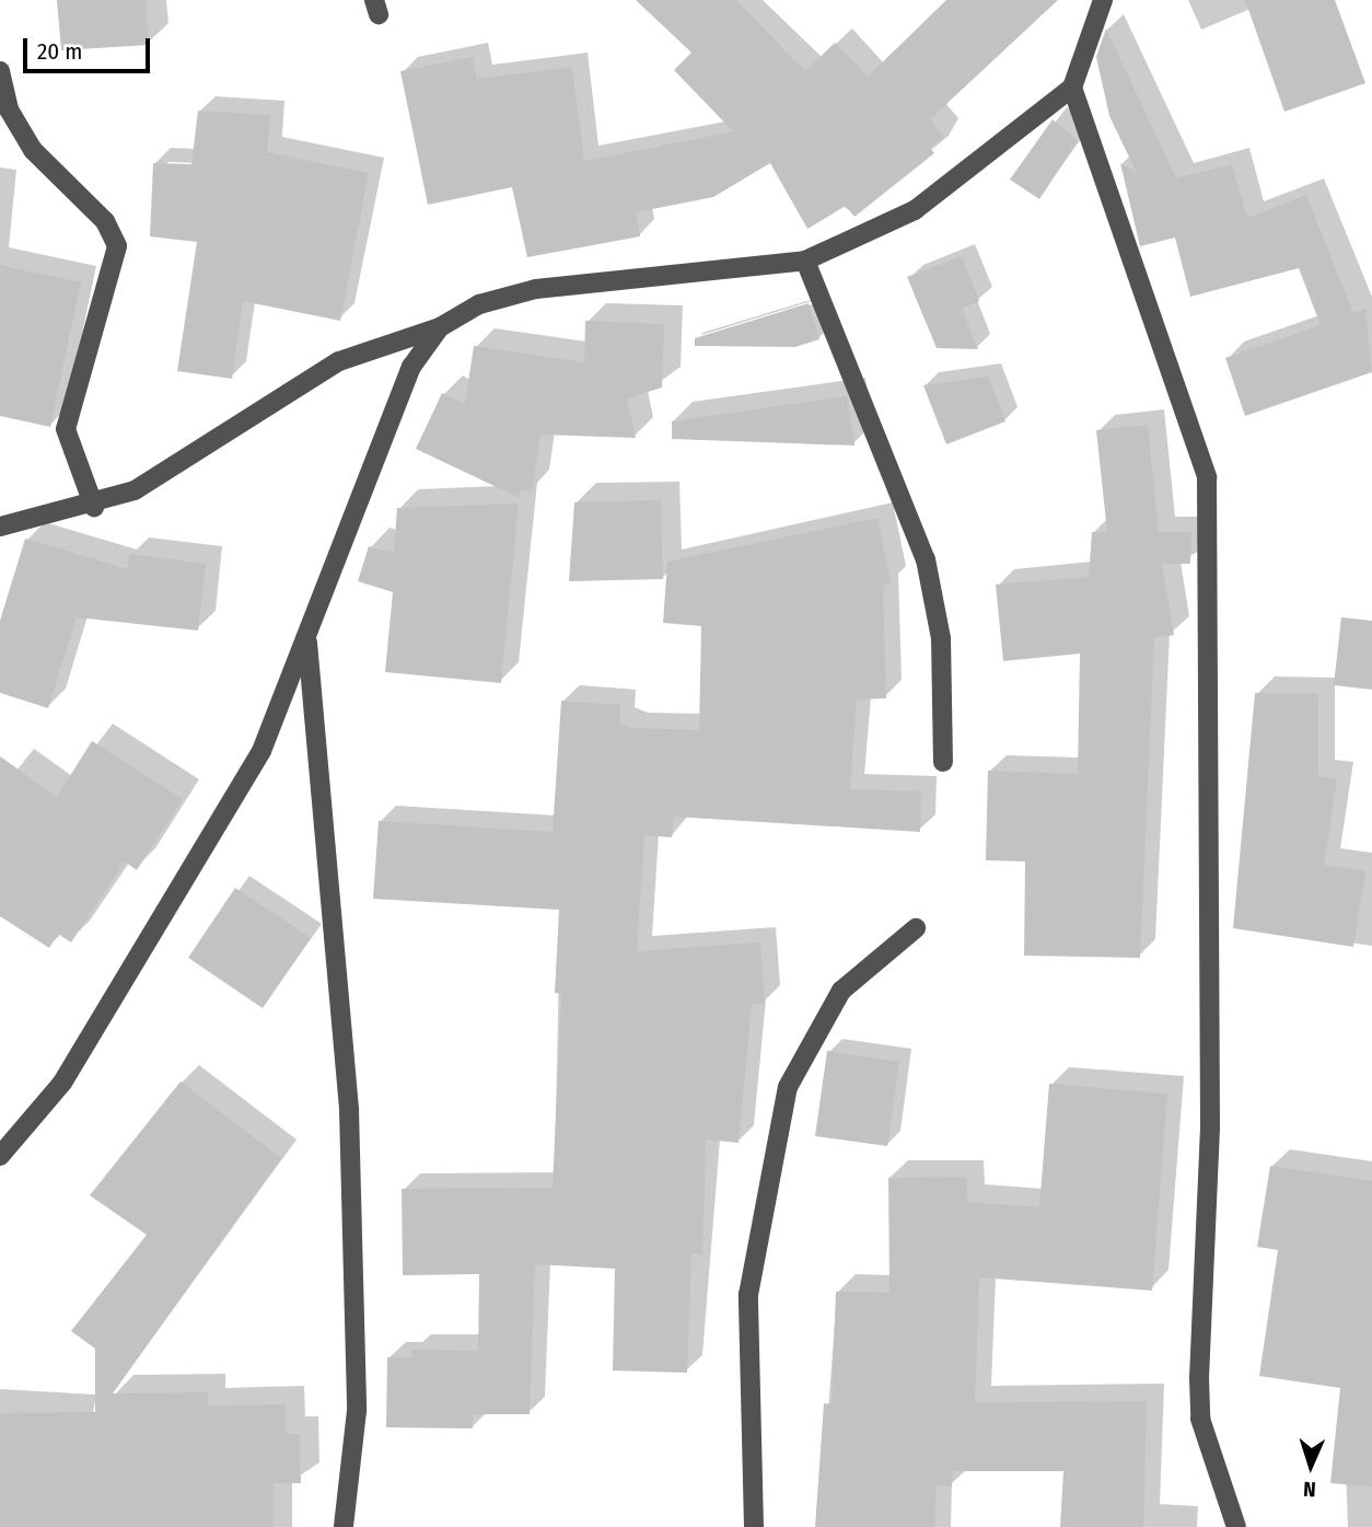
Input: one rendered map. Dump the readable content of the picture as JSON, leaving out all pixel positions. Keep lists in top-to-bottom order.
{
  "scale_bar": "20 m",
  "north": "bottom"
}
